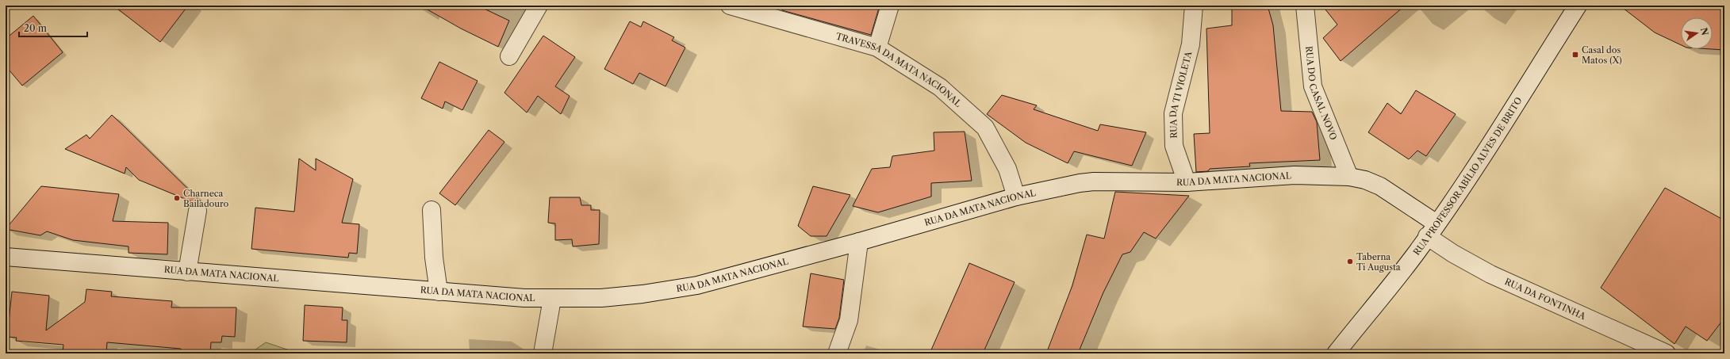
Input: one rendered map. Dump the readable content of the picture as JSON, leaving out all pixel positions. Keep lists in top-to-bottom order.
{
  "streets": {
    "street": [
      "TRAVESSA DA MATA NACIONAL",
      "RUA DO CASAL NOVO",
      "RUA DA TI VIOLETA",
      "RUA PROFESSOR ABÍLIO ALVES DE BRITO",
      "RUA DA MATA NACIONAL",
      "RUA DA FONTINHA"
    ]
  },
  "crossings": [
    ["TRAVESSA DA MATA NACIONAL", "RUA DA MATA NACIONAL"],
    ["RUA DO CASAL NOVO", "RUA DA MATA NACIONAL"],
    ["RUA DA TI VIOLETA", "RUA DA MATA NACIONAL"],
    ["RUA PROFESSOR ABÍLIO ALVES DE BRITO", "RUA DA MATA NACIONAL"],
    ["RUA PROFESSOR ABÍLIO ALVES DE BRITO", "RUA DA FONTINHA"],
    ["RUA DA MATA NACIONAL", "RUA DA FONTINHA"]
  ],
  "places": {
    "transit": ["Casal dos Matos (X)"],
    "other": ["Charneca Bailadouro", "Taberna Ti Augusta"]
  },
  "scale_bar": "20 m",
  "north": "right"
}
